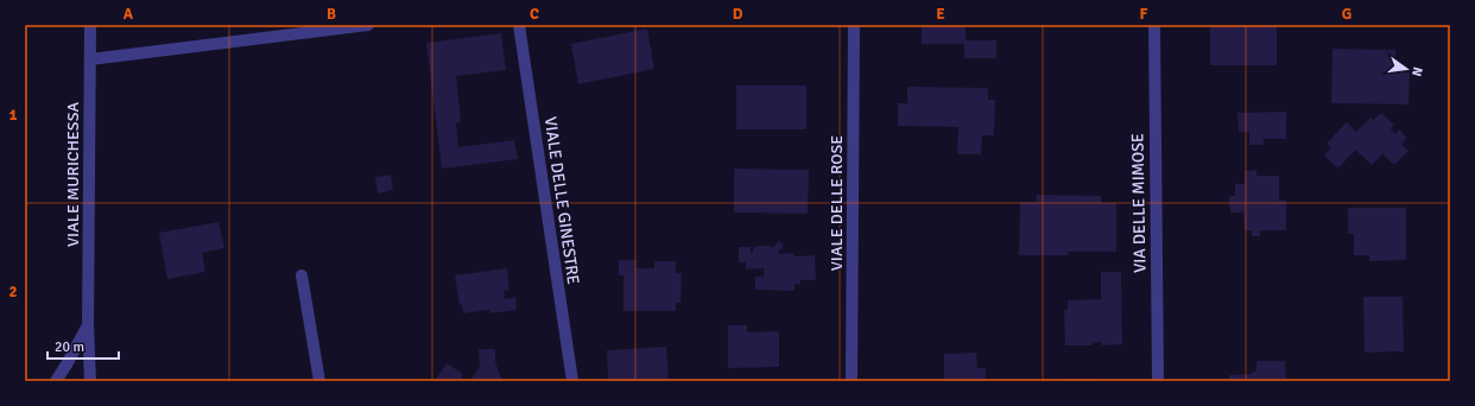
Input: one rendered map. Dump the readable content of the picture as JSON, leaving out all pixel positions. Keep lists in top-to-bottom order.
{
  "streets": {
    "street": [
      "VIALE MURICHESSA",
      "VIALE DELLE GINESTRE",
      "VIALE DELLE ROSE",
      "VIA DELLE MIMOSE"
    ]
  },
  "scale_bar": "20 m",
  "north": "right",
  "grid": {
    "columns": [
      "A",
      "B",
      "C",
      "D",
      "E",
      "F",
      "G"
    ],
    "rows": ["1", "2"]
  }
}
